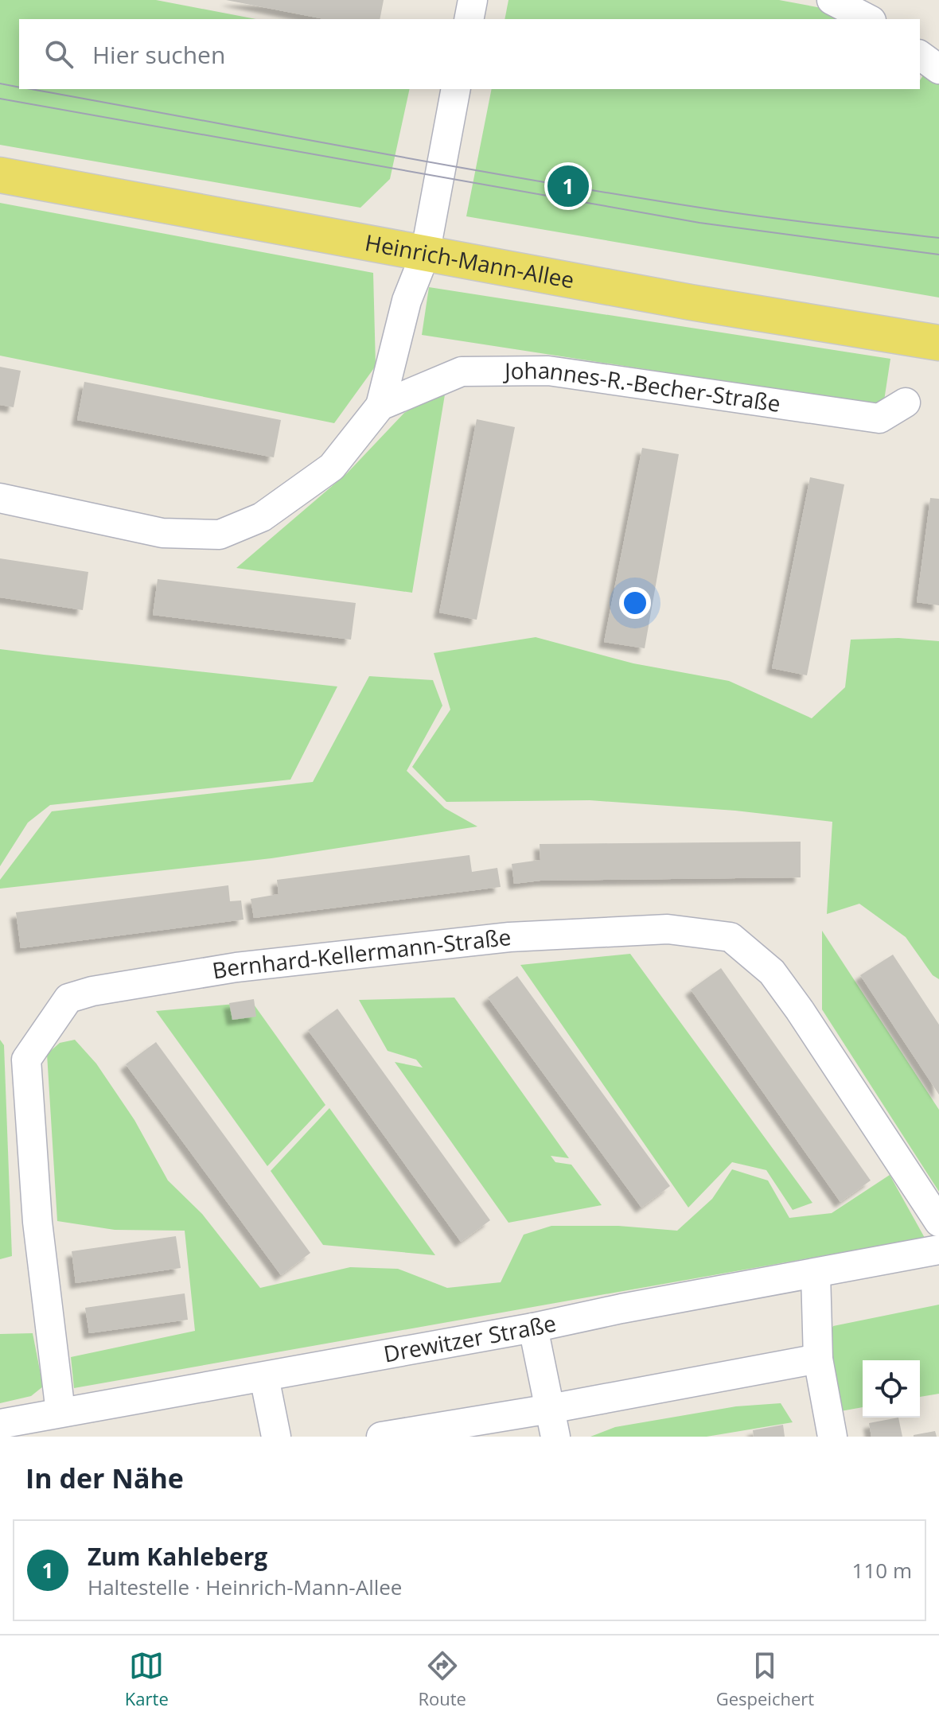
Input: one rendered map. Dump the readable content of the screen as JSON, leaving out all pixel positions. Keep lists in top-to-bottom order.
{
  "streets": {
    "main road": ["Heinrich-Mann-Allee"],
    "street": ["Johannes-R.-Becher-Straße", "Bernhard-Kellermann-Straße", "Drewitzer Straße"]
  },
  "crossings": [
    ["Heinrich-Mann-Allee", "Johannes-R.-Becher-Straße"],
    ["Bernhard-Kellermann-Straße", "Drewitzer Straße"]
  ],
  "page": {
    "search": "Hier suchen",
    "pins": "1",
    "heading": "In der Nähe",
    "list": [
      {
        "mark": "1",
        "name": "Zum Kahleberg",
        "note": "Haltestelle · Heinrich-Mann-Allee",
        "value": "110 m"
      }
    ],
    "nav": ["Karte", "Route", "Gespeichert"]
  }
}
